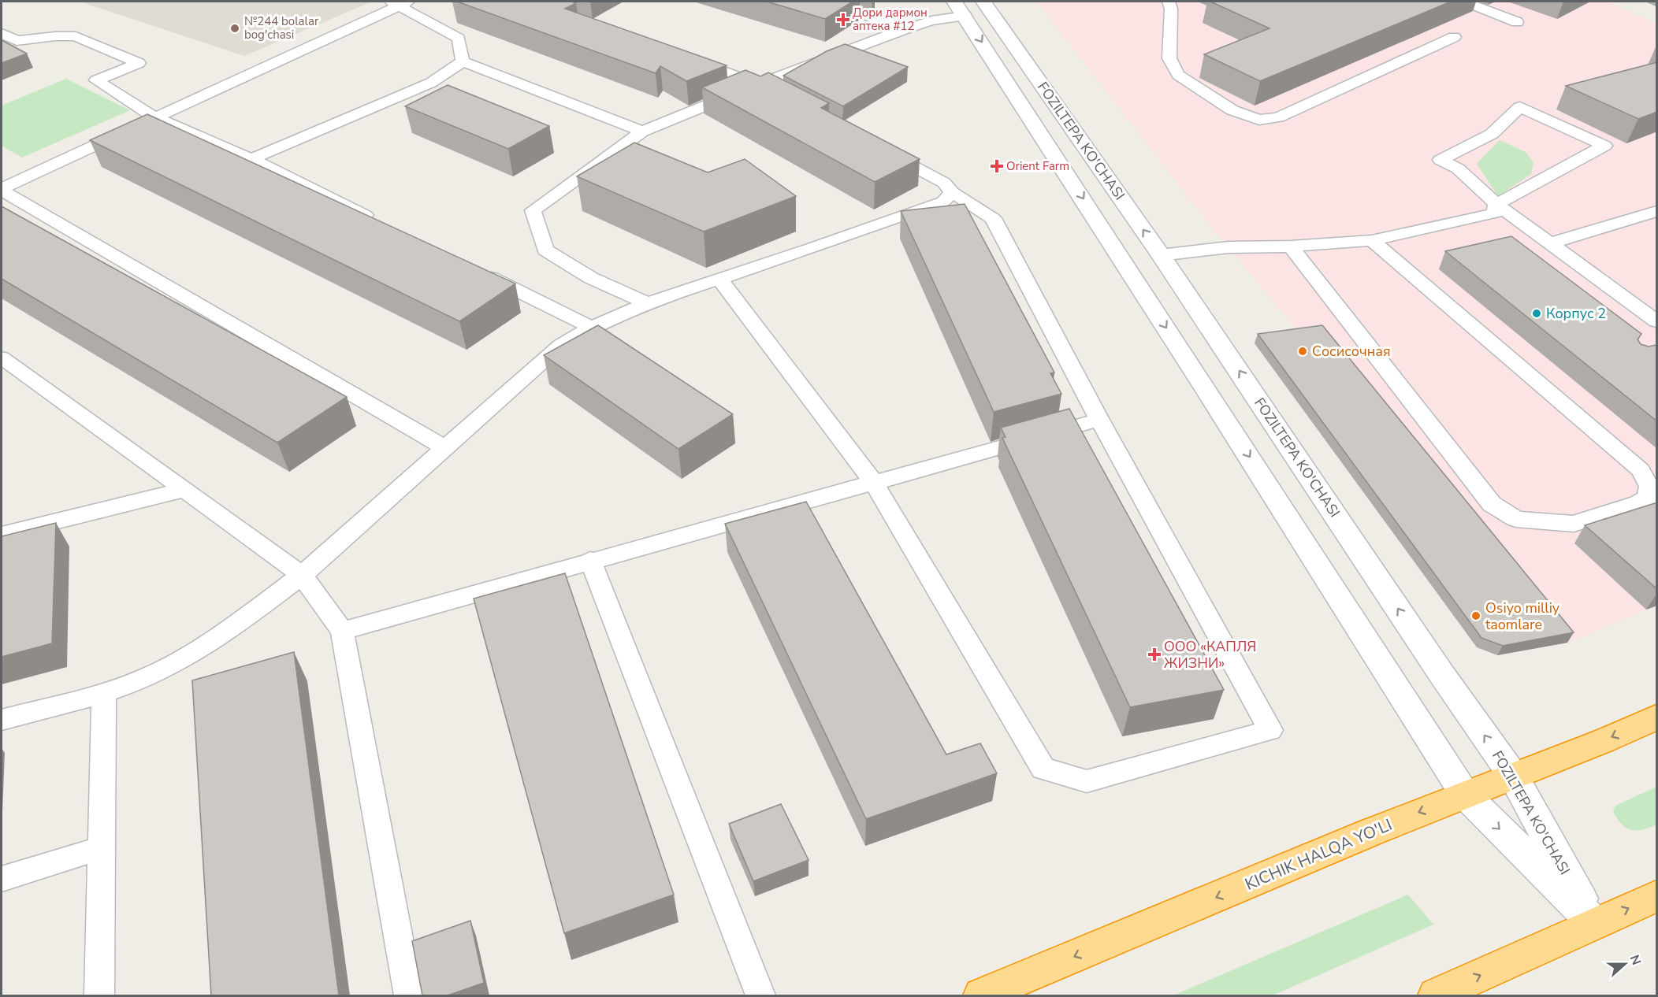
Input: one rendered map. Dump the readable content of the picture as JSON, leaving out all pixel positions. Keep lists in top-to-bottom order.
{
  "streets": {
    "highway": ["KICHIK HALQA YO'LI"],
    "main road": ["FOZILTEPA KO'CHASI"]
  },
  "crossings": [
    ["FOZILTEPA KO'CHASI", "KICHIK HALQA YO'LI"]
  ],
  "one_way": ["KICHIK HALQA YO'LI"],
  "places": {
    "health": ["Дори дармон аптека #12", "Orient Farm", "ООО «КАПЛЯ ЖИЗНИ»"],
    "other": [
      "№244 bolalar bog'chasi",
      "Корпус 2",
      "Сосисочная",
      "Osiyo milliy taomlare"
    ]
  },
  "north": "right"
}
